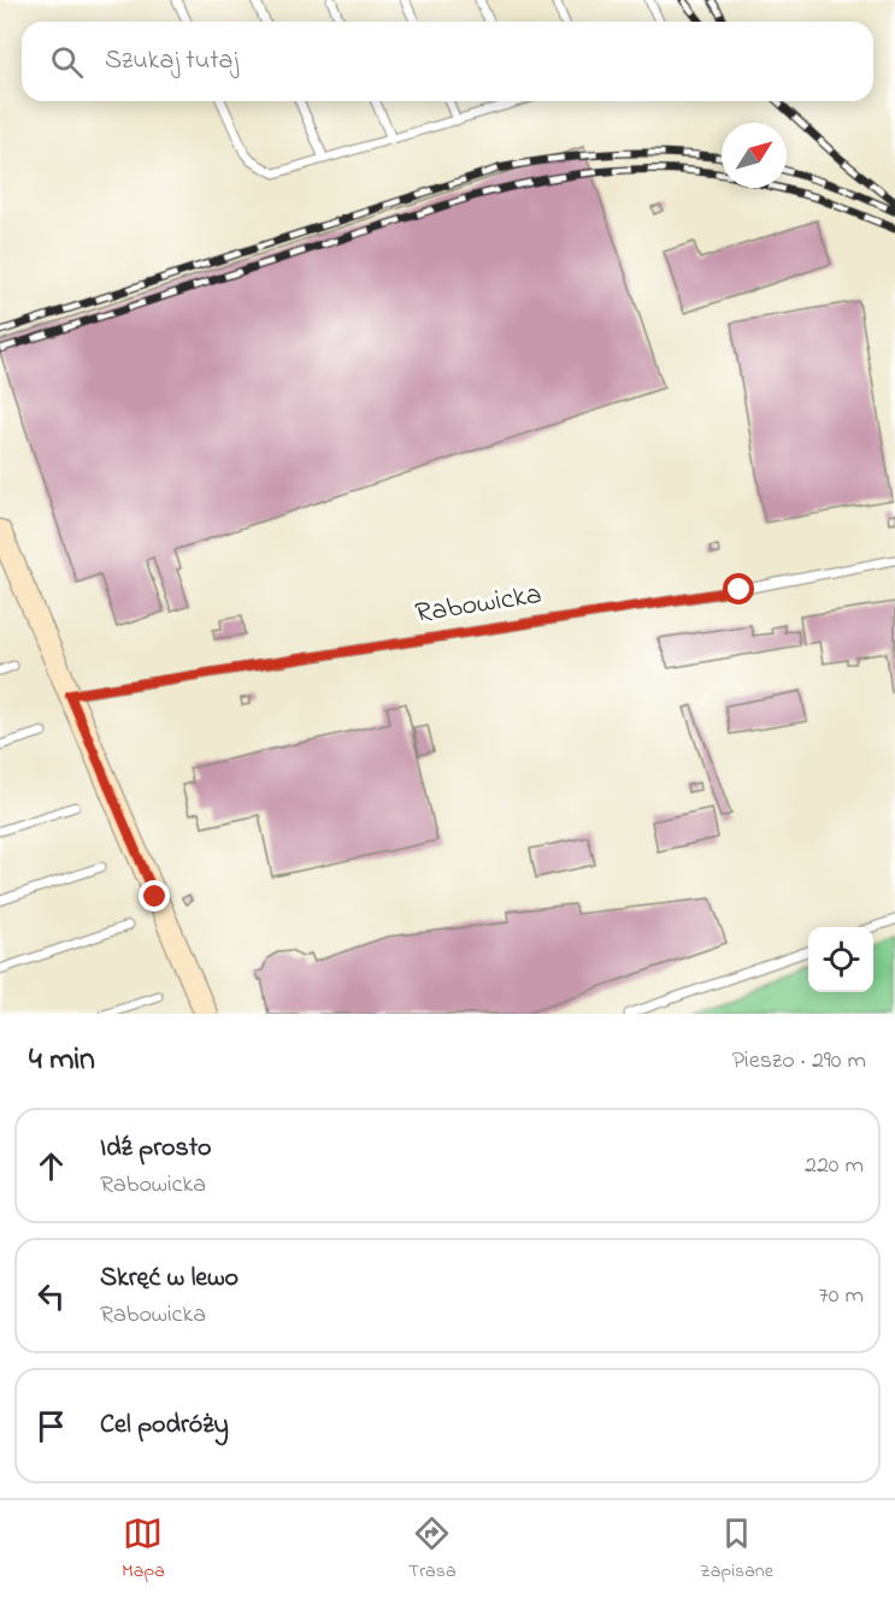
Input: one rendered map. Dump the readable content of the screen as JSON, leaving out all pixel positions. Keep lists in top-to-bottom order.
{
  "streets": {
    "lane": ["Rabowicka"]
  },
  "north": "top right",
  "page": {
    "search": "Szukaj tutaj",
    "heading": ["4 min", "Pieszo · 290 m"],
    "list": [
      ["Idź prosto", "Rabowicka", "220 m"],
      ["Skręć w lewo", "Rabowicka", "70 m"],
      "Cel podróży"
    ],
    "nav": ["Mapa", "Trasa", "Zapisane"]
  }
}
